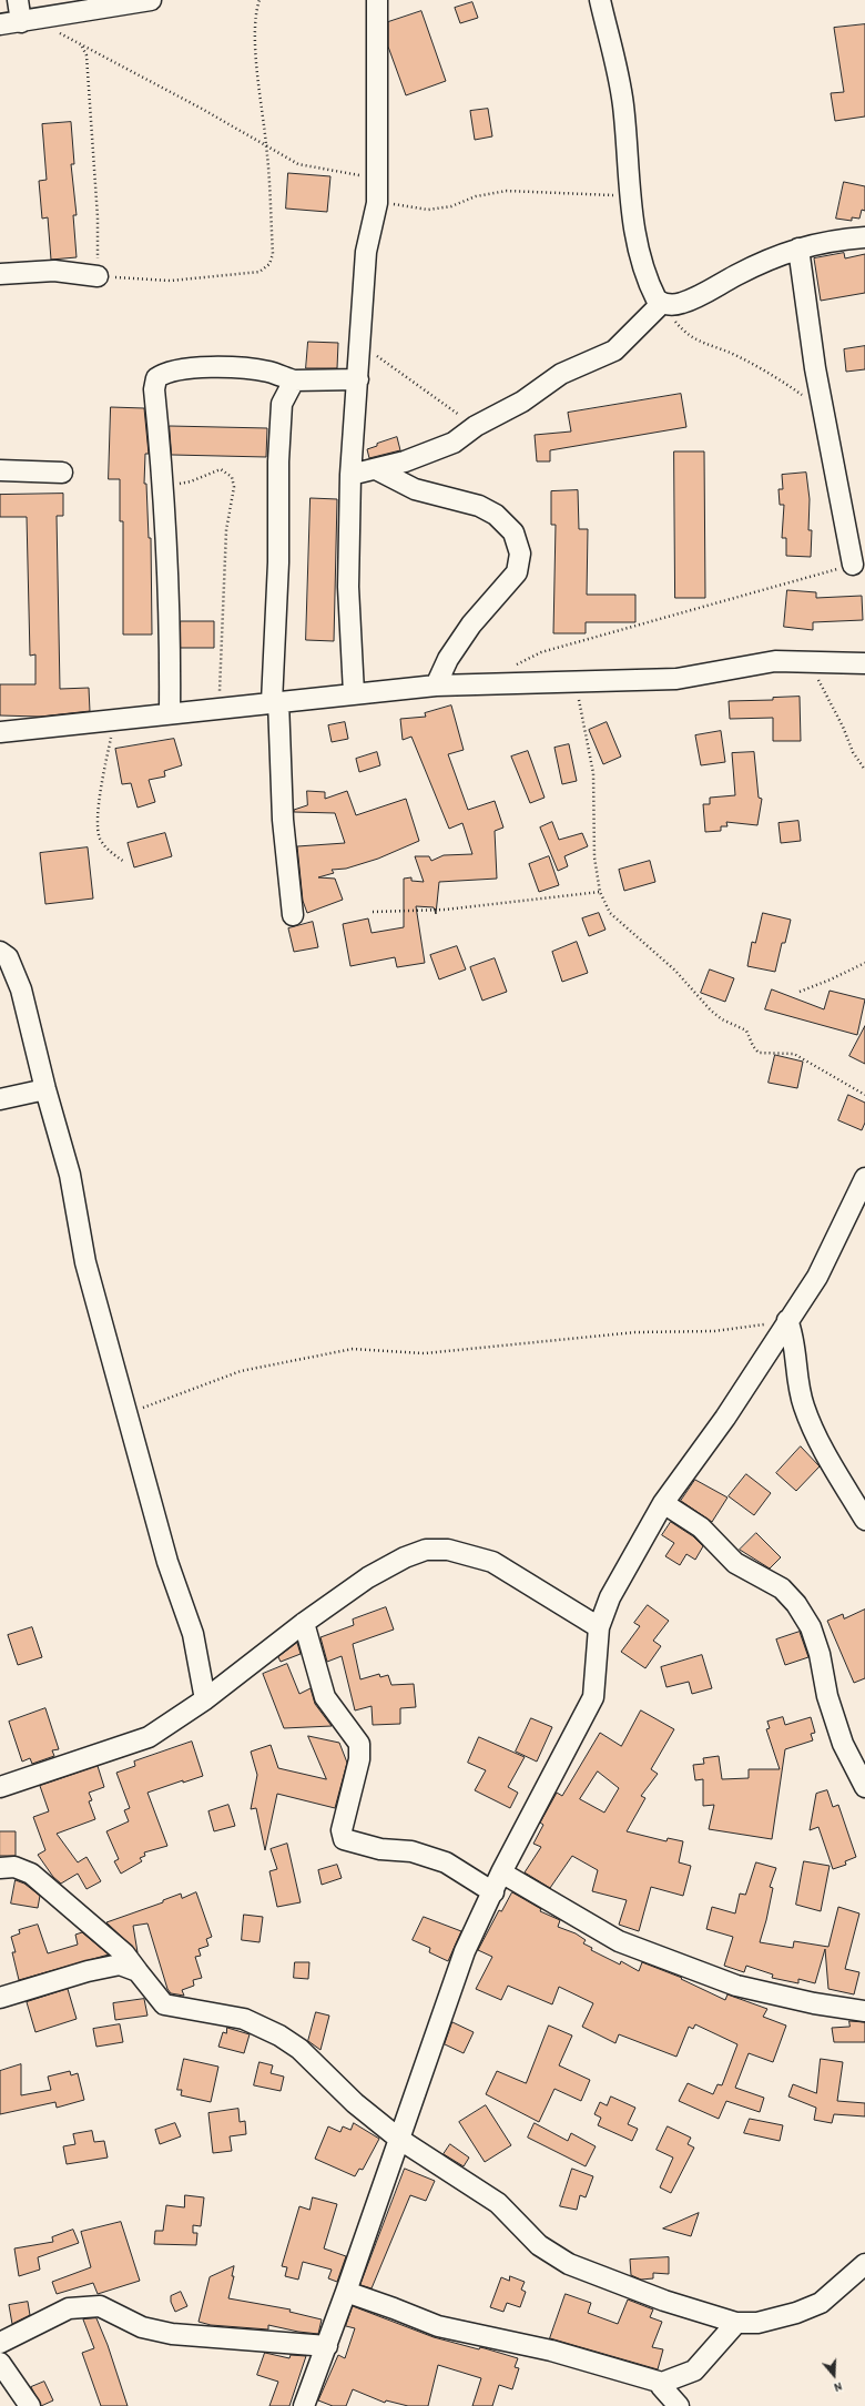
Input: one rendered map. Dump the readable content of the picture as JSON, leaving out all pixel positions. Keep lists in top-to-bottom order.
{
  "north": "bottom"
}
